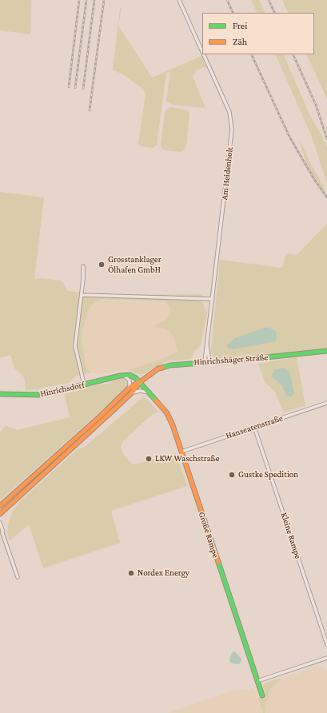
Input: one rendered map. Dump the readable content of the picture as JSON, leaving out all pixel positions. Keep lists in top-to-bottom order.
{
  "streets": {
    "main road": ["Hinrichshäger Straße", "Hinrichsdorf", "Große Rampe"],
    "street": ["Am Heidenholt", "Hanseatenstraße", "Kleine Rampe"]
  },
  "crossings": [
    ["Am Heidenholt", "Hinrichshäger Straße"],
    ["Hinrichshäger Straße", "Große Rampe"],
    ["Hanseatenstraße", "Große Rampe"],
    ["Hanseatenstraße", "Kleine Rampe"]
  ],
  "places": [
    "Grosstanklager Ölhafen GmbH",
    "LKW Waschstraße",
    "Gustke Spedition",
    "Nordex Energy"
  ],
  "legend": ["Frei", "Zäh"]
}
